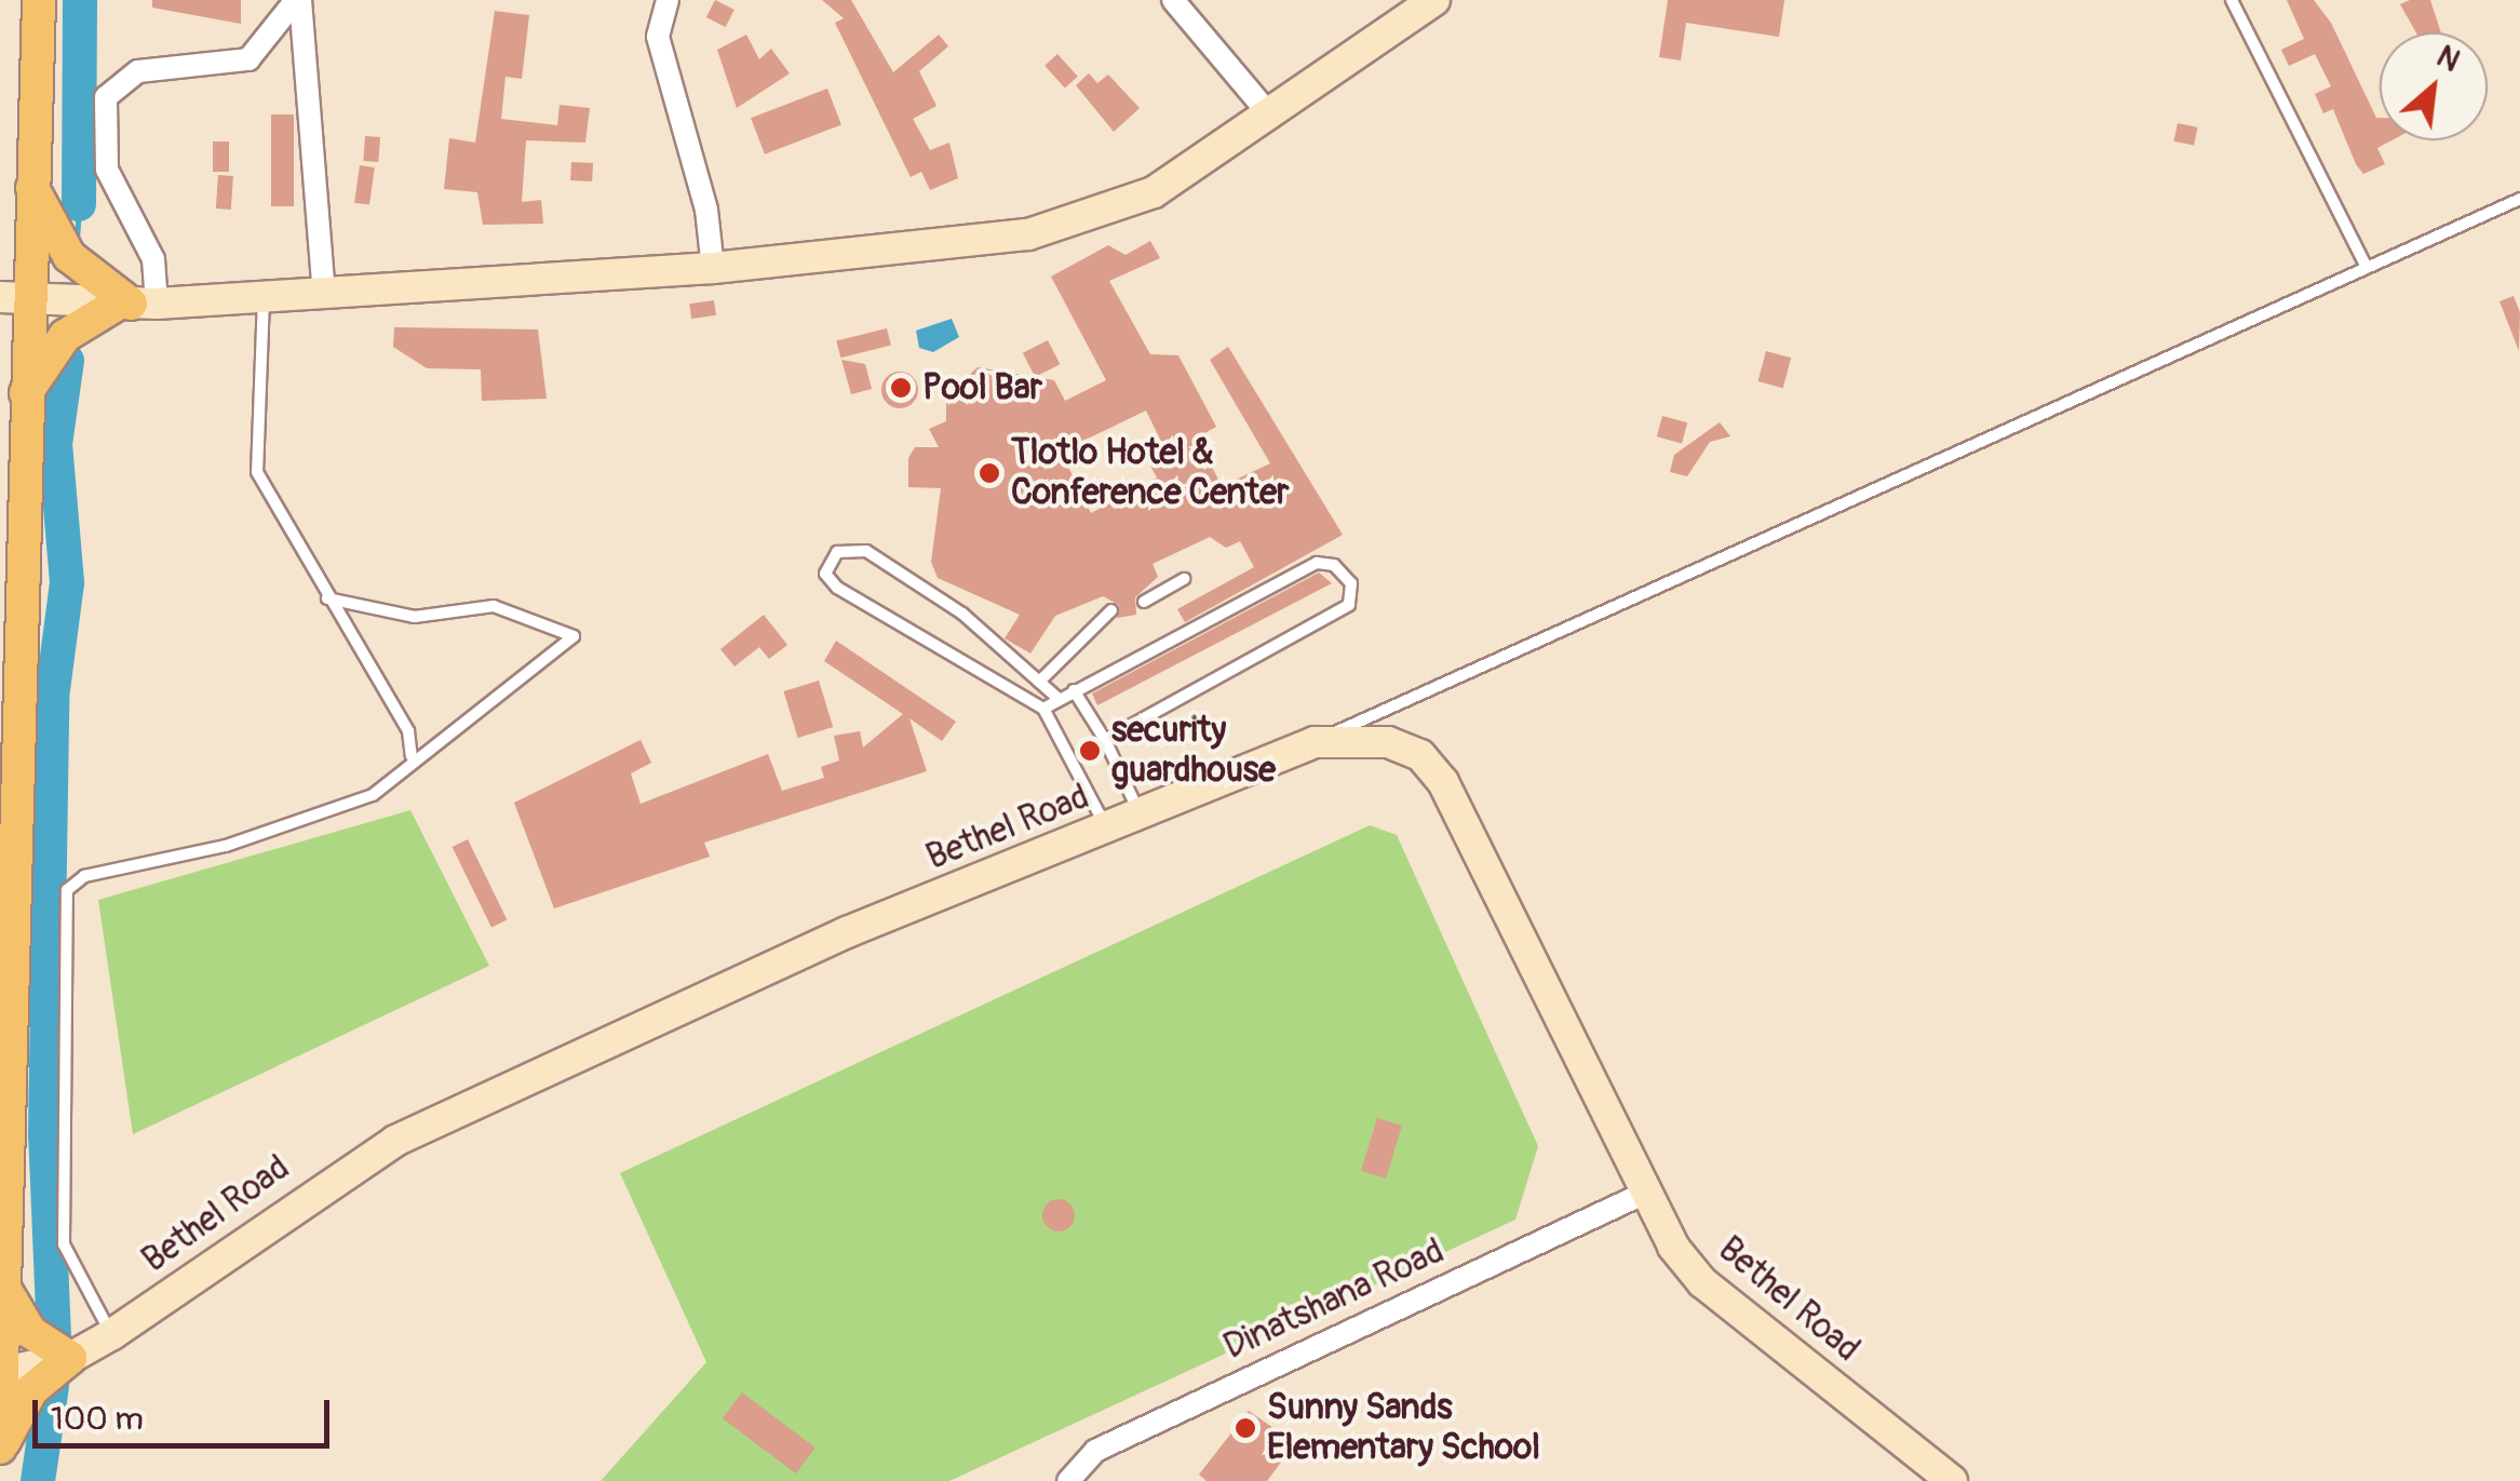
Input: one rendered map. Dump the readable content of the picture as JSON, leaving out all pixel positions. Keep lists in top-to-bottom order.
{
  "streets": {
    "street": ["Bethel Road", "Dinatshana Road"]
  },
  "crossings": [
    ["Bethel Road", "Dinatshana Road"]
  ],
  "places": [
    "Pool Bar",
    "Tlotlo Hotel & Conference Center",
    "security guardhouse",
    "Sunny Sands Elementary School"
  ],
  "scale_bar": "100 m",
  "north": "top right"
}
